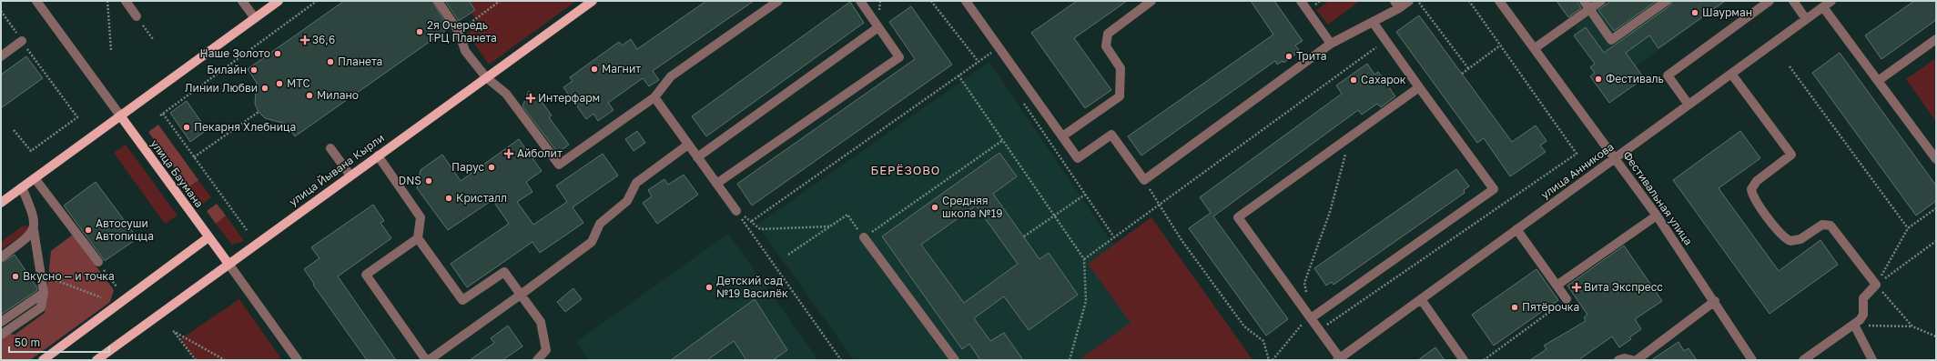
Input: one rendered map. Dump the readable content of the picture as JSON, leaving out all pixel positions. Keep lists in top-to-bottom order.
{
  "streets": {
    "main road": ["улица Йывана Кырли", "улица Баумана"],
    "street": ["улица Анникова", "Фестивальная улица"]
  },
  "crossings": [
    ["улица Йывана Кырли", "улица Баумана"],
    ["улица Анникова", "Фестивальная улица"]
  ],
  "districts": ["БЕРЁЗОВО"],
  "places": {
    "other": [
      "Шаурман",
      "2я Очередь ТРЦ Планета",
      "Наше Золото",
      "Трита",
      "Планета",
      "Магнит",
      "Билайн",
      "Фестиваль",
      "Сахарок",
      "МТС",
      "Линии Любви",
      "Милано",
      "Пекарня Хлебница",
      "Парус",
      "DNS",
      "Кристалл",
      "Средняя школа №19",
      "Автосуши Автопицца",
      "Вкусно — и точка",
      "Детский сад №19 Василёк",
      "Пятёрочка"
    ],
    "health": [
      "36,6",
      "Интерфарм",
      "Айболит",
      "Вита Экспресс"
    ]
  },
  "scale_bar": "50 m"
}
